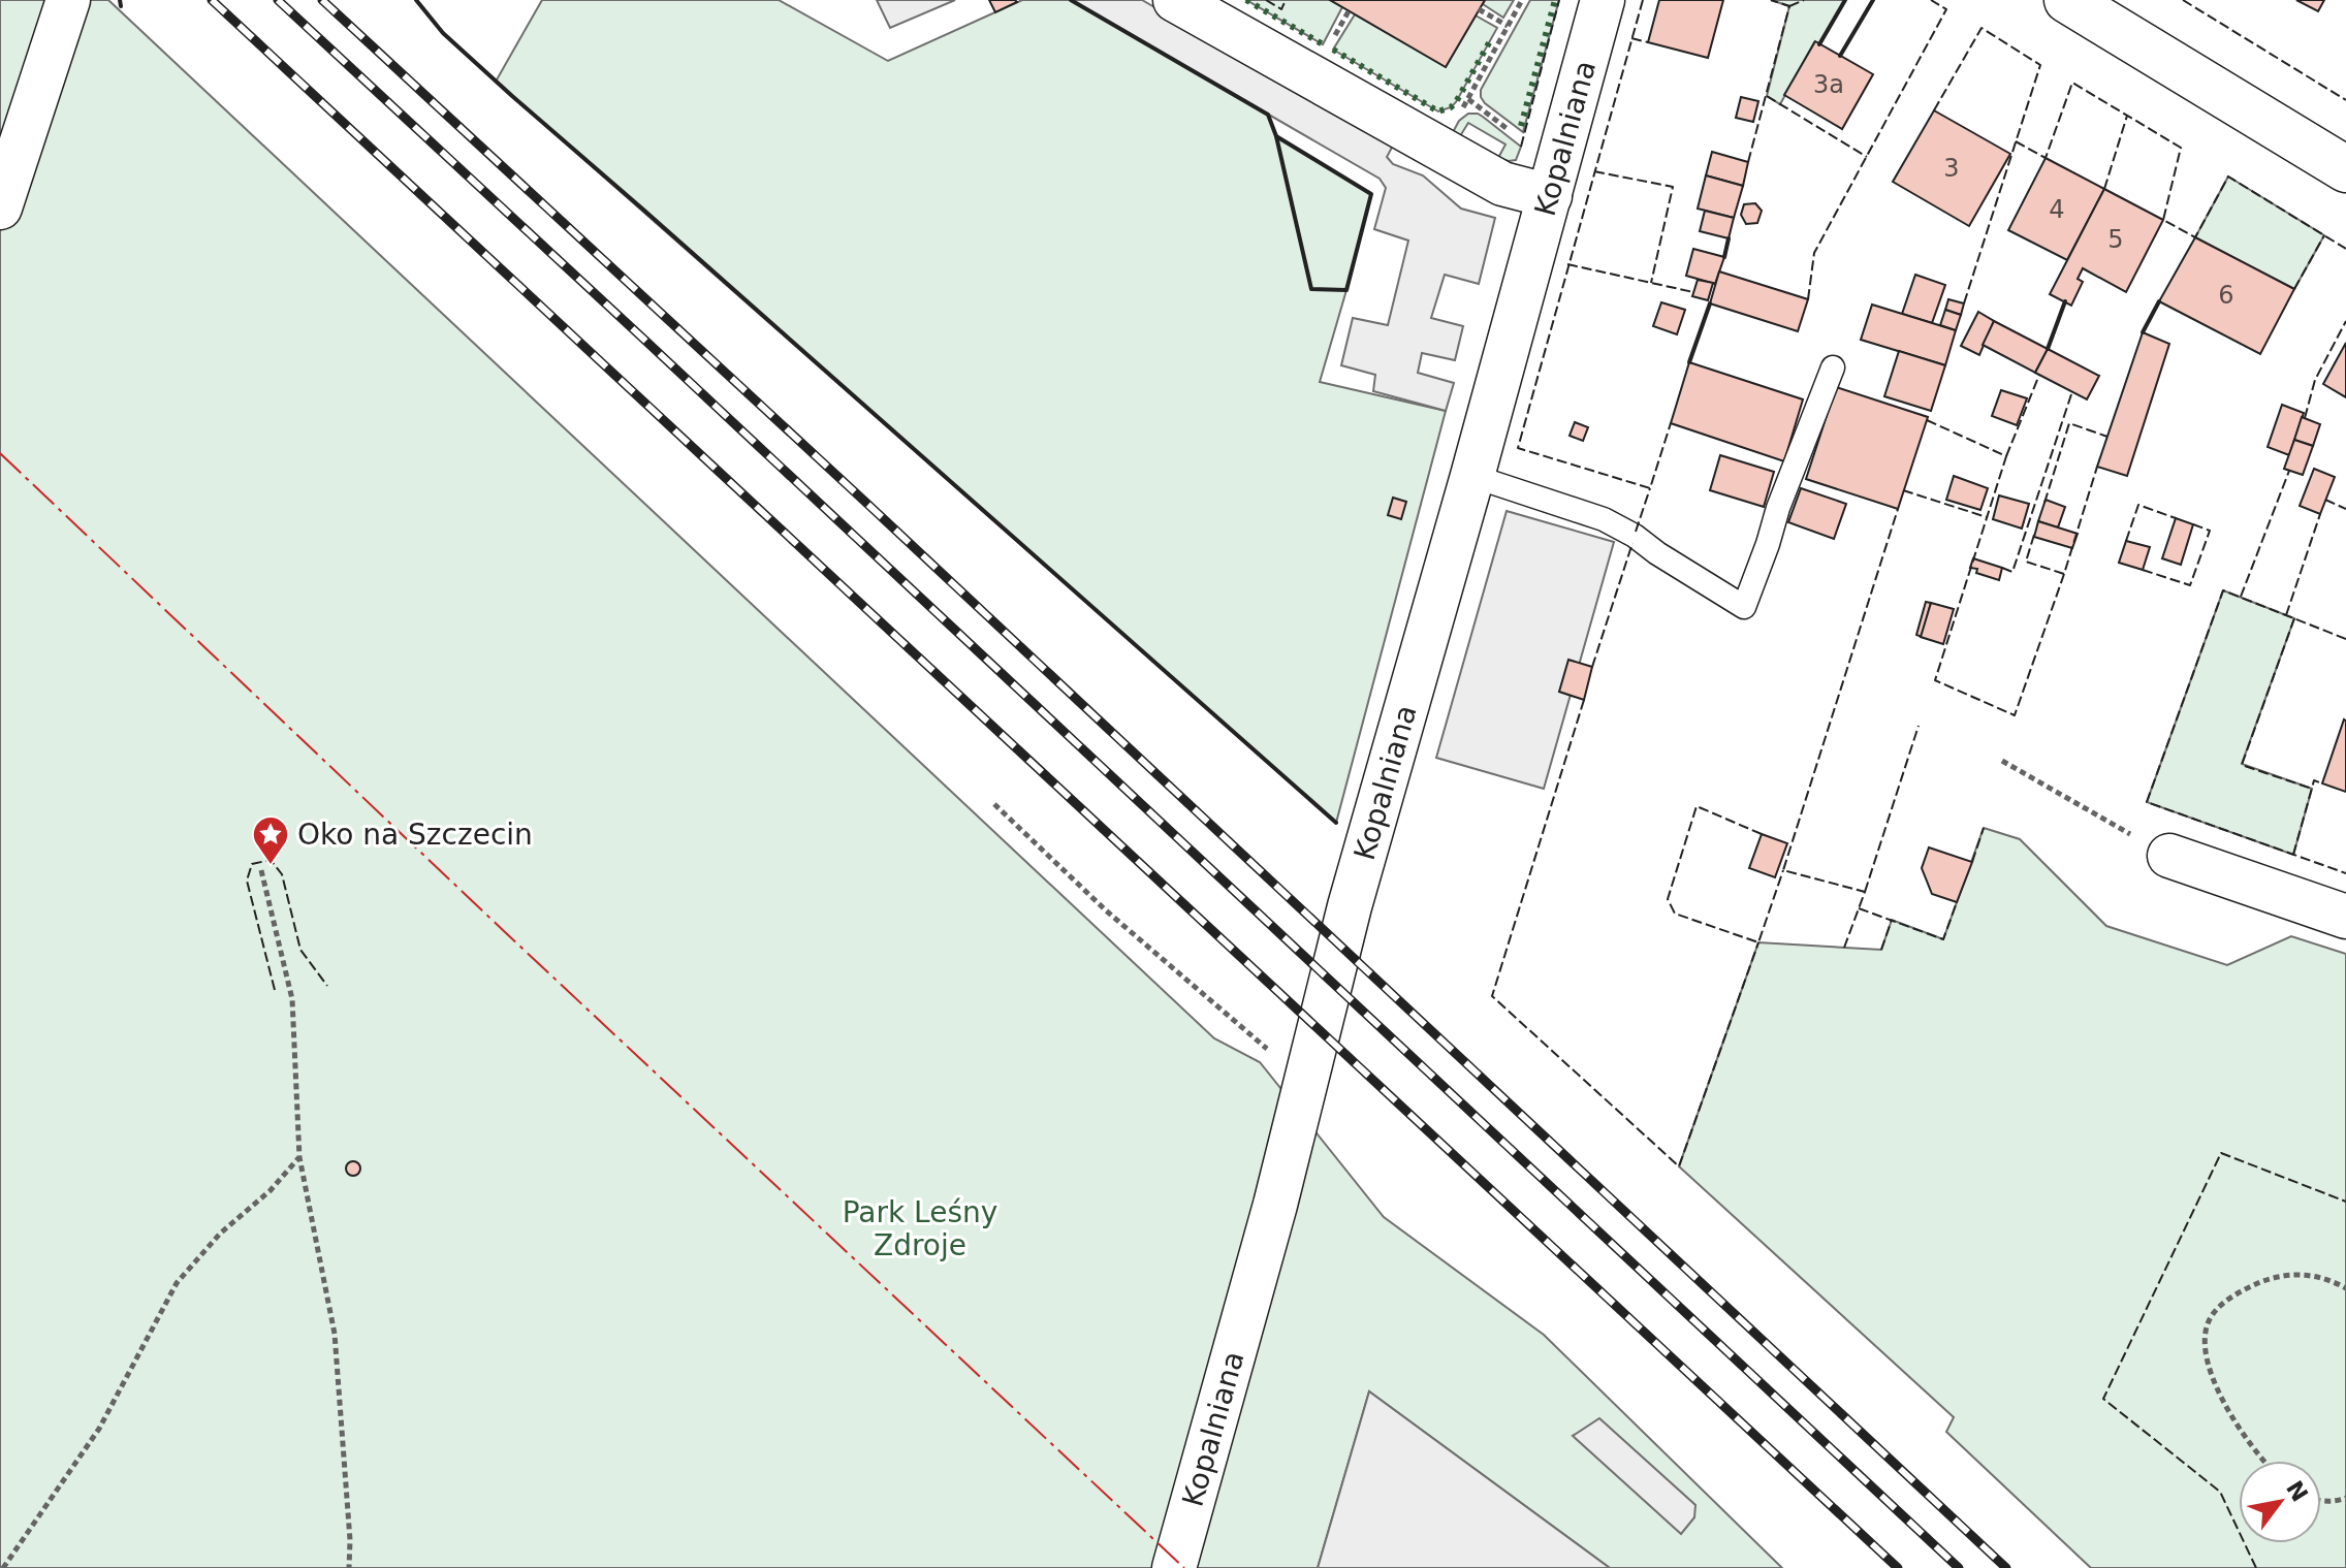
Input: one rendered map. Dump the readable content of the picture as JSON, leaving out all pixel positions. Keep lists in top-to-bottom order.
{
  "streets": {
    "street": ["Kopalniana"]
  },
  "parks": ["Park Leśny Zdroje"],
  "places": {
    "place": ["Oko na Szczecin"]
  },
  "house_numbers": [
    "3a",
    "3",
    "4",
    "5",
    "6"
  ],
  "north": "top right"
}
